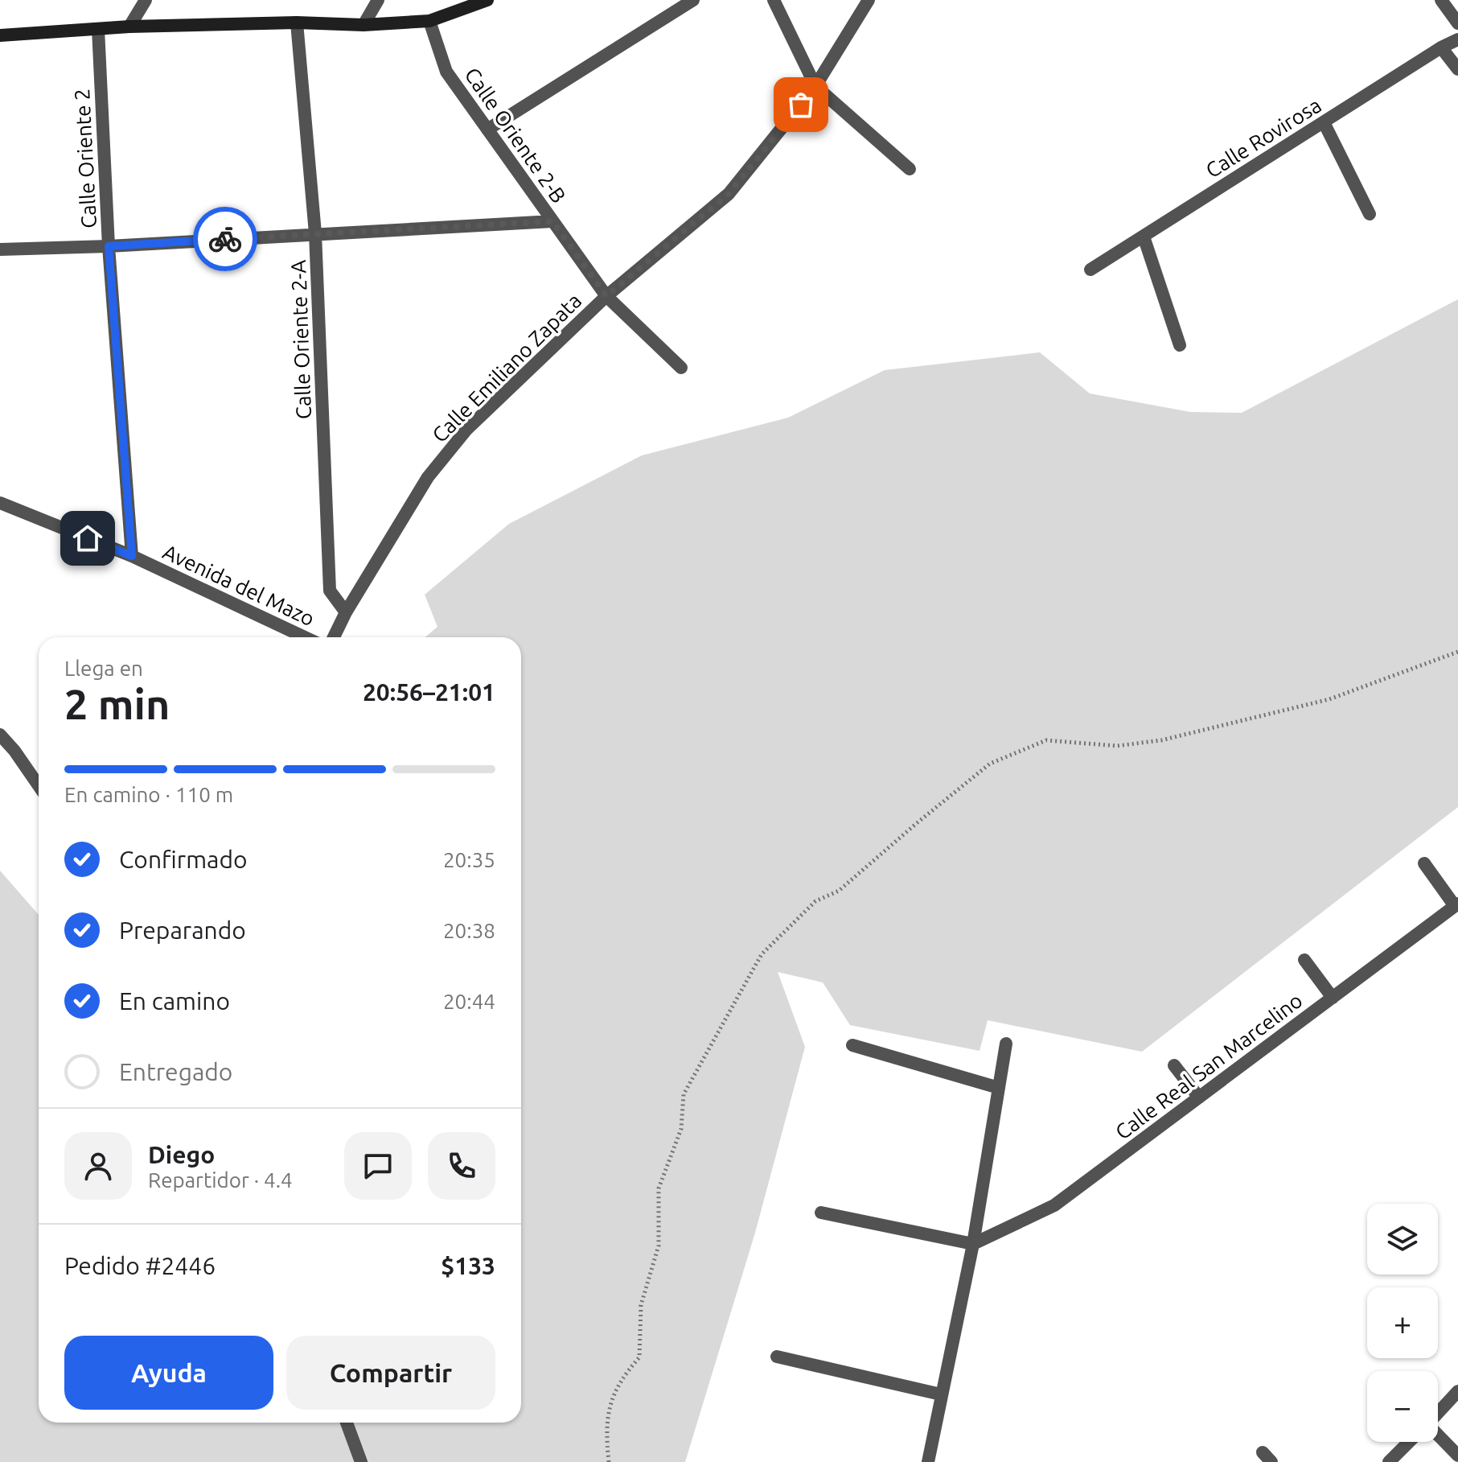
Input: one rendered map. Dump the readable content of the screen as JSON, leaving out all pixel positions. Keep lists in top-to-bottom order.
{
  "streets": {
    "street": [
      "Calle Oriente 2-B",
      "Calle Rovirosa",
      "Calle Oriente 2",
      "Calle Oriente 2-A",
      "Calle Emiliano Zapata",
      "Avenida del Mazo",
      "Calle Real San Marcelino"
    ]
  },
  "crossings": [
    ["Calle Oriente 2-B", "Calle Emiliano Zapata"],
    ["Calle Oriente 2", "Avenida del Mazo"],
    ["Calle Oriente 2-A", "Calle Emiliano Zapata"]
  ],
  "page": {
    "heading": ["2 min", "Llega en", "20:56–21:01"],
    "panel": [
      "Diego",
      "Repartidor · 4.4",
      "Pedido #2446",
      "$133"
    ],
    "bar": "En camino · 110 m",
    "list": [
      ["Confirmado", "20:35"],
      ["Preparando", "20:38"],
      ["En camino", "20:44"],
      "Entregado"
    ],
    "map_buttons": ["+", "−"],
    "buttons": ["Ayuda", "Compartir"]
  }
}
